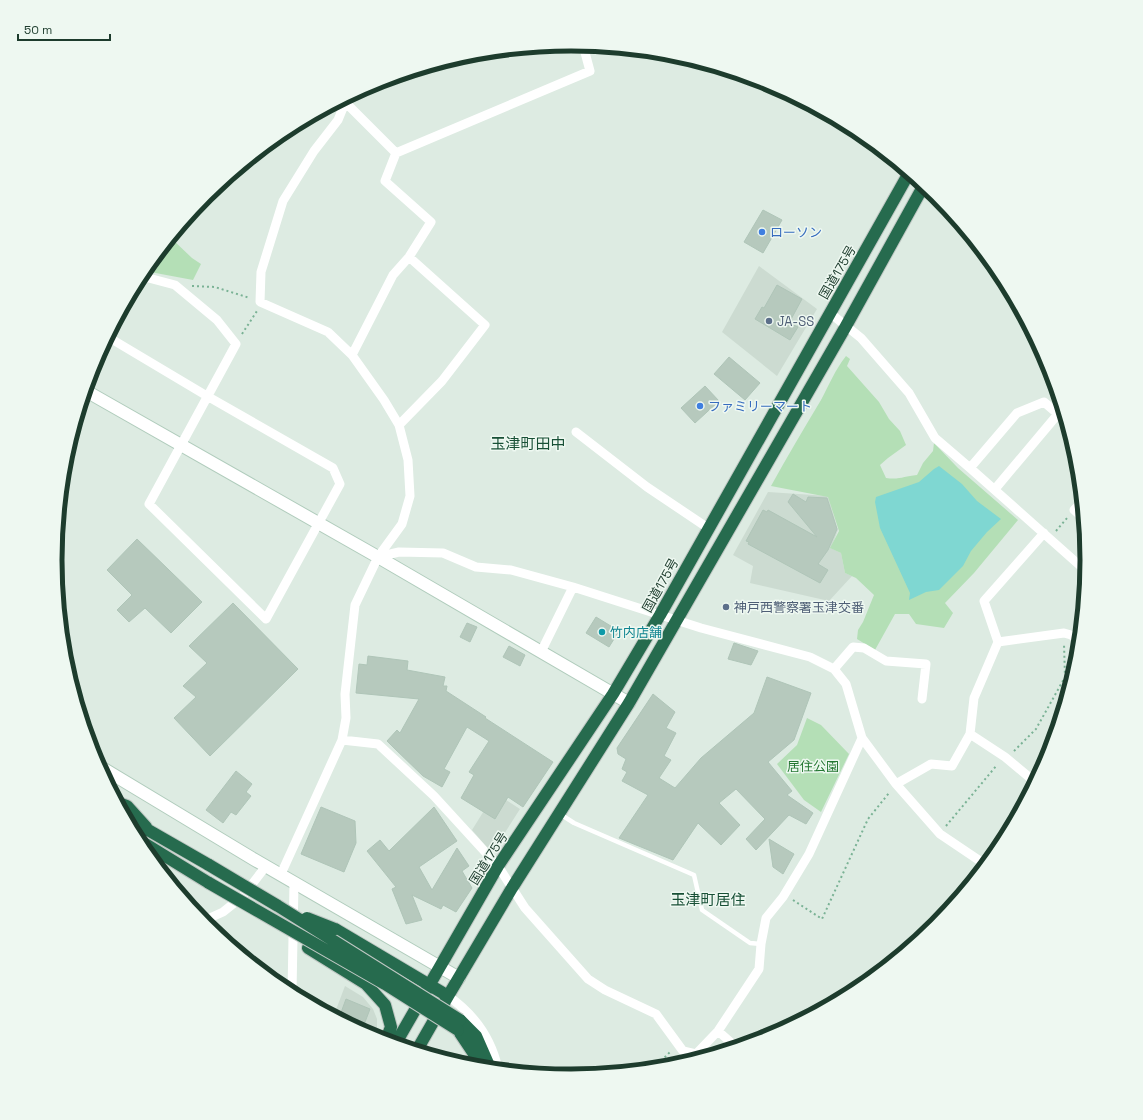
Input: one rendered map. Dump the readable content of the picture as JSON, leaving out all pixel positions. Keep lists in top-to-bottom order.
{
  "streets": {
    "highway": ["国道175号"]
  },
  "districts": ["玉津町田中", "玉津町居住"],
  "parks": ["居住公園"],
  "places": [
    "ローソン",
    "JA-SS",
    "ファミリーマート",
    "神戸西警察署玉津交番",
    "竹内店舗"
  ],
  "scale_bar": "50 m"
}
